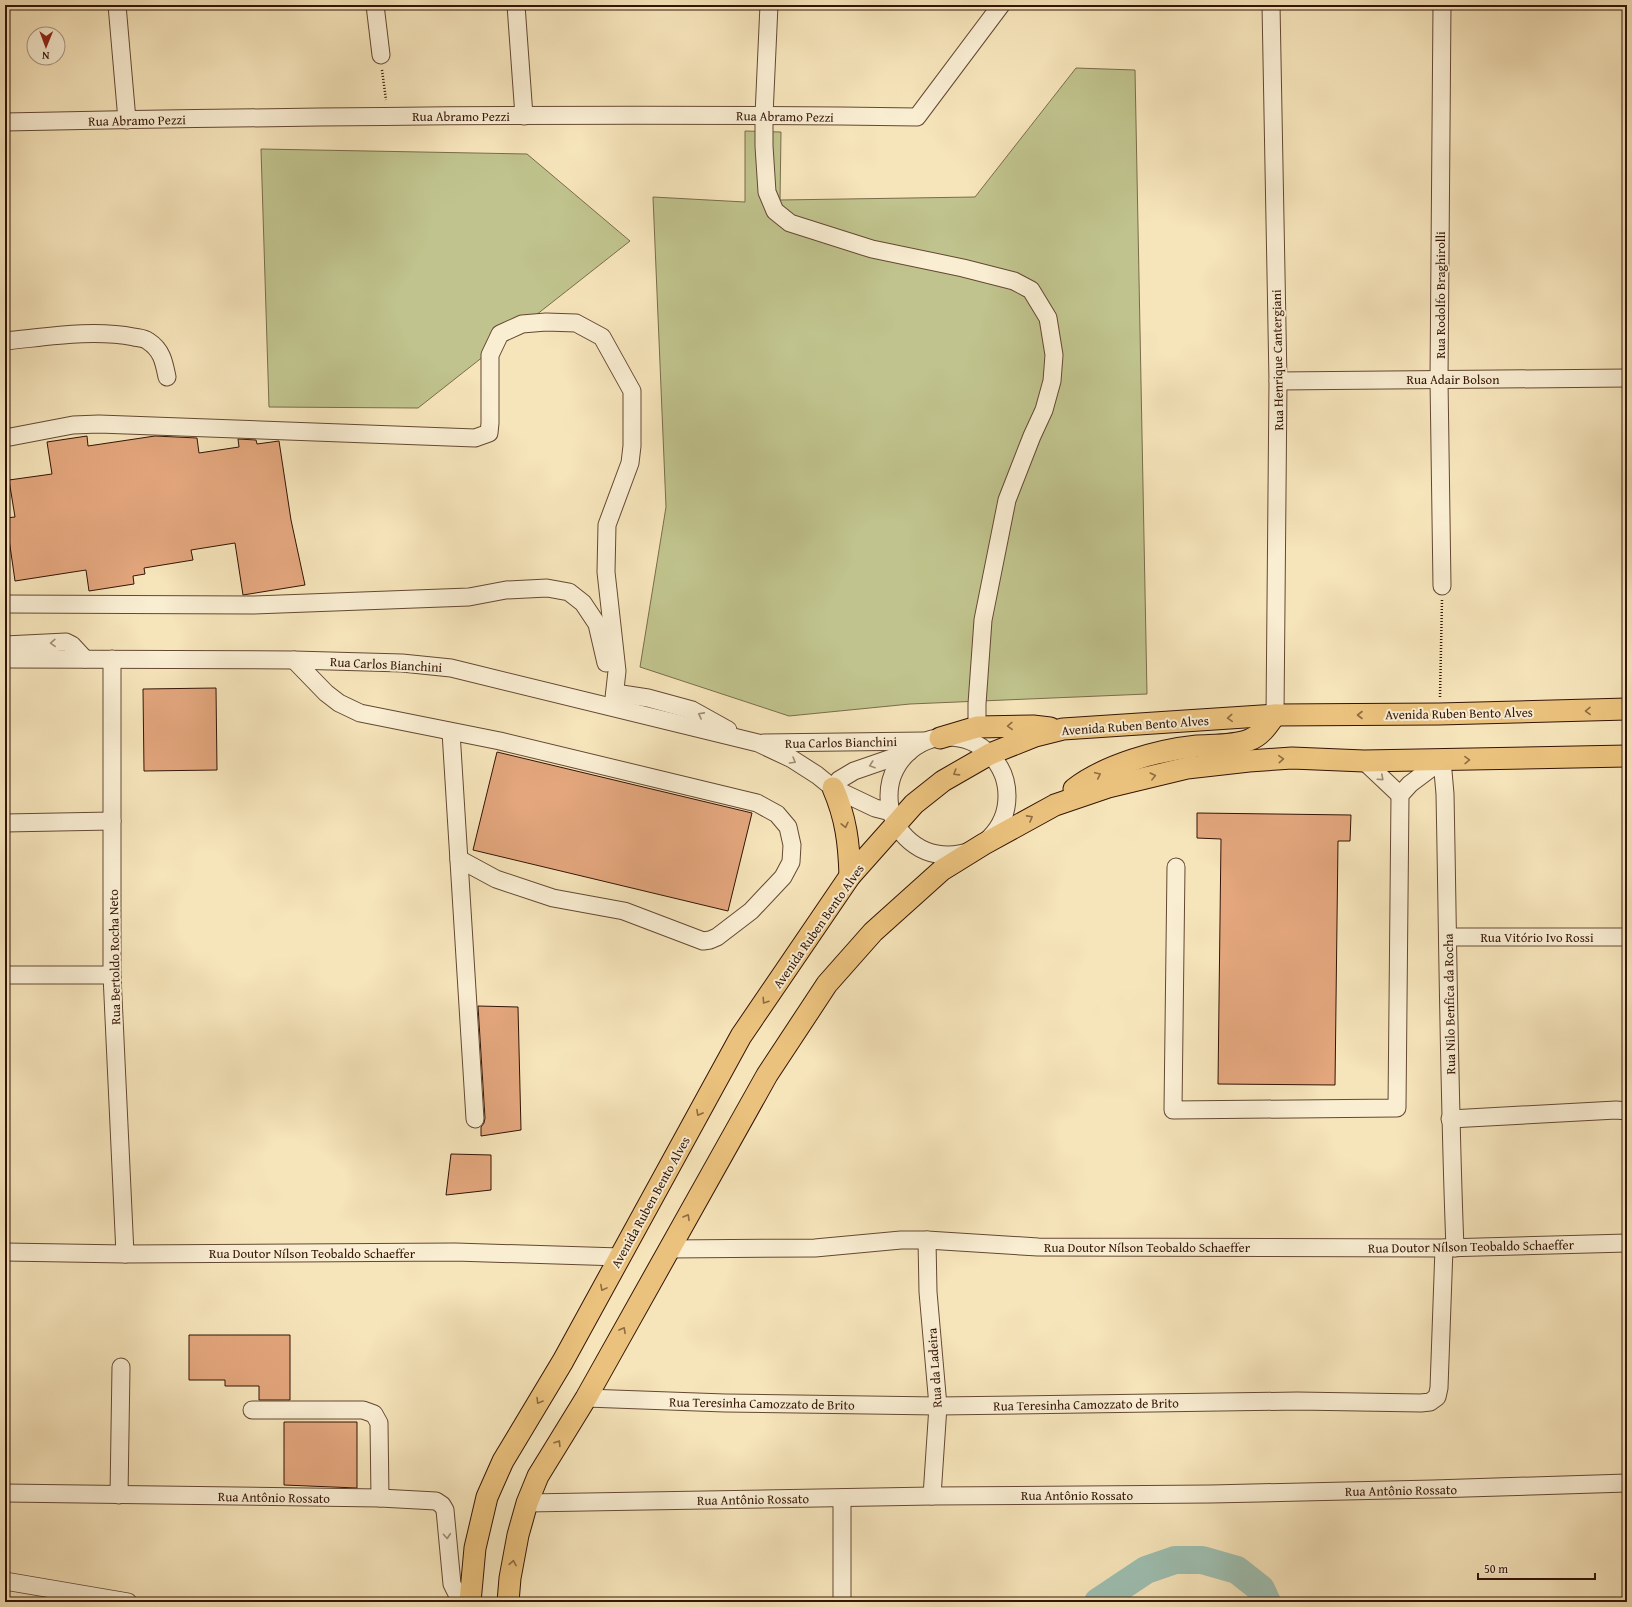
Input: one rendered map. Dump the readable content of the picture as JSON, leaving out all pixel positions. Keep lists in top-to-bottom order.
{
  "streets": {
    "main road": ["Avenida Ruben Bento Alves"],
    "street": [
      "Rua Abramo Pezzi",
      "Rua Rodolfo Braghirolli",
      "Rua Henrique Cantergiani",
      "Rua Adair Bolson",
      "Rua Carlos Bianchini",
      "Rua Vitório Ivo Rossi",
      "Rua Bertoldo Rocha Neto",
      "Rua Nilo Benfica da Rocha",
      "Rua Doutor Nílson Teobaldo Schaeffer",
      "Rua da Ladeira",
      "Rua Teresinha Camozzato de Brito",
      "Rua Antônio Rossato"
    ]
  },
  "crossings": [
    ["Rua Rodolfo Braghirolli", "Rua Adair Bolson"],
    ["Rua Henrique Cantergiani", "Rua Adair Bolson"],
    ["Rua Henrique Cantergiani", "Avenida Ruben Bento Alves"],
    ["Rua Carlos Bianchini", "Avenida Ruben Bento Alves"],
    ["Rua Carlos Bianchini", "Rua Bertoldo Rocha Neto"],
    ["Avenida Ruben Bento Alves", "Rua Doutor Nílson Teobaldo Schaeffer"],
    ["Rua Vitório Ivo Rossi", "Rua Nilo Benfica da Rocha"],
    ["Rua Bertoldo Rocha Neto", "Rua Doutor Nílson Teobaldo Schaeffer"],
    ["Rua Nilo Benfica da Rocha", "Rua Doutor Nílson Teobaldo Schaeffer"],
    ["Rua Nilo Benfica da Rocha", "Rua Teresinha Camozzato de Brito"],
    ["Rua Doutor Nílson Teobaldo Schaeffer", "Rua da Ladeira"],
    ["Rua Doutor Nílson Teobaldo Schaeffer", "Rua Teresinha Camozzato de Brito"],
    ["Rua da Ladeira", "Rua Teresinha Camozzato de Brito"],
    ["Rua da Ladeira", "Rua Antônio Rossato"]
  ],
  "scale_bar": "50 m",
  "north": "bottom"
}
